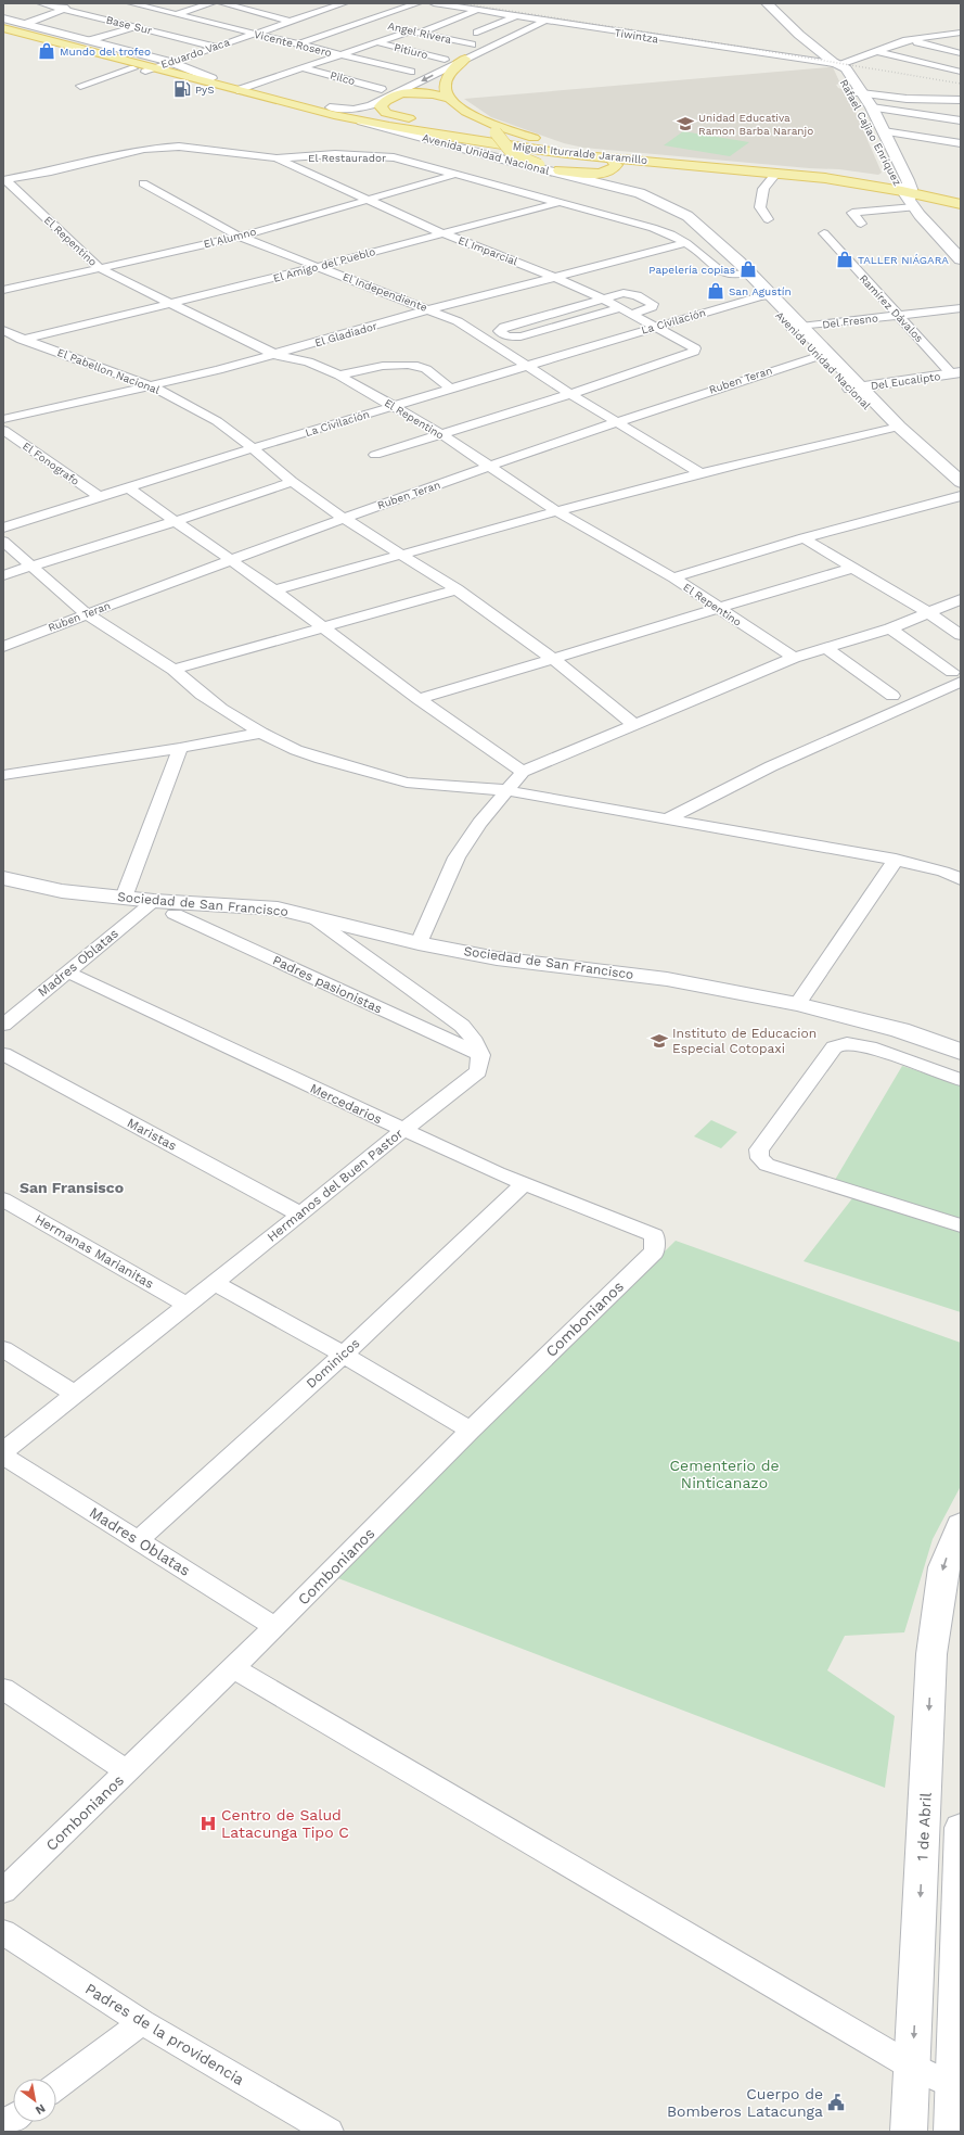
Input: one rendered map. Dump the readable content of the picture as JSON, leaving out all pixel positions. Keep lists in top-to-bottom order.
{
  "streets": {
    "main road": [
      "Rafael Cajiao Enríquez",
      "Miguel Iturralde Jaramillo",
      "Avenida Unidad Nacional",
      "Del Eucalipto",
      "Sociedad de San Francisco",
      "1 de Abril"
    ],
    "street": [
      "Base Sur",
      "Angel Rivera",
      "Tiwintza",
      "Vicente Rosero",
      "Pitiuro",
      "Eduardo Vaca",
      "Pilco",
      "El Restaurador",
      "El Alumno",
      "El Repentino",
      "El Imparcial",
      "El Amigo del Pueblo",
      "El Independiente",
      "Ramírez Dávalos",
      "La Civilación",
      "Del Fresno",
      "El Gladiador",
      "El Pabellon Nacional",
      "Ruben Teran",
      "El Fonografo",
      "Madres Oblatas",
      "Padres pasionistas",
      "Mercedarios",
      "Maristas",
      "Hermanos del Buen Pastor",
      "Hermanas Marianitas",
      "Combonianos",
      "Dominicos",
      "Padres de la providencia"
    ]
  },
  "crossings": [
    ["Base Sur", "Eduardo Vaca"],
    ["Tiwintza", "Rafael Cajiao Enríquez"],
    ["Vicente Rosero", "Eduardo Vaca"],
    ["Eduardo Vaca", "Miguel Iturralde Jaramillo"],
    ["Rafael Cajiao Enríquez", "Miguel Iturralde Jaramillo"],
    ["Miguel Iturralde Jaramillo", "Avenida Unidad Nacional"],
    ["Avenida Unidad Nacional", "El Restaurador"],
    ["Avenida Unidad Nacional", "La Civilación"],
    ["Avenida Unidad Nacional", "Del Fresno"],
    ["Avenida Unidad Nacional", "Ruben Teran"],
    ["Avenida Unidad Nacional", "Del Eucalipto"],
    ["El Restaurador", "El Alumno"],
    ["El Restaurador", "El Repentino"],
    ["El Restaurador", "El Imparcial"],
    ["El Restaurador", "El Amigo del Pueblo"],
    ["El Restaurador", "El Gladiador"],
    ["El Alumno", "El Repentino"],
    ["El Alumno", "El Imparcial"],
    ["El Alumno", "El Independiente"],
    ["El Repentino", "El Amigo del Pueblo"],
    ["El Repentino", "La Civilación"],
    ["El Repentino", "El Gladiador"],
    ["El Repentino", "Ruben Teran"],
    ["El Imparcial", "El Amigo del Pueblo"],
    ["El Imparcial", "El Independiente"],
    ["El Imparcial", "La Civilación"],
    ["El Imparcial", "El Gladiador"],
    ["El Amigo del Pueblo", "El Independiente"],
    ["El Amigo del Pueblo", "El Pabellon Nacional"],
    ["El Independiente", "La Civilación"],
    ["El Independiente", "El Gladiador"],
    ["El Independiente", "Ruben Teran"],
    ["Ramírez Dávalos", "Del Fresno"],
    ["Ramírez Dávalos", "Del Eucalipto"],
    ["La Civilación", "El Pabellon Nacional"],
    ["La Civilación", "El Fonografo"],
    ["El Gladiador", "El Pabellon Nacional"],
    ["El Pabellon Nacional", "Ruben Teran"],
    ["Sociedad de San Francisco", "Madres Oblatas"],
    ["Madres Oblatas", "Mercedarios"],
    ["Madres Oblatas", "Combonianos"],
    ["Madres Oblatas", "Dominicos"],
    ["Padres pasionistas", "Hermanos del Buen Pastor"],
    ["Mercedarios", "Hermanos del Buen Pastor"],
    ["Mercedarios", "Combonianos"],
    ["Mercedarios", "Dominicos"],
    ["Maristas", "Hermanos del Buen Pastor"],
    ["Hermanos del Buen Pastor", "Hermanas Marianitas"]
  ],
  "districts": ["San Fransisco"],
  "parks": ["Cementerio de Ninticanazo"],
  "places": {
    "shop": [
      "Mundo del trofeo",
      "TALLER NIÁGARA",
      "Papelería copias",
      "San Agustín"
    ],
    "fuel station": ["PyS"],
    "school or university": ["Unidad Educativa Ramon Barba Naranjo", "Instituto de Educacion Especial Cotopaxi"],
    "hospital": ["Centro de Salud Latacunga Tipo C"],
    "public building": ["Cuerpo de Bomberos Latacunga"]
  },
  "north": "bottom right"
}
